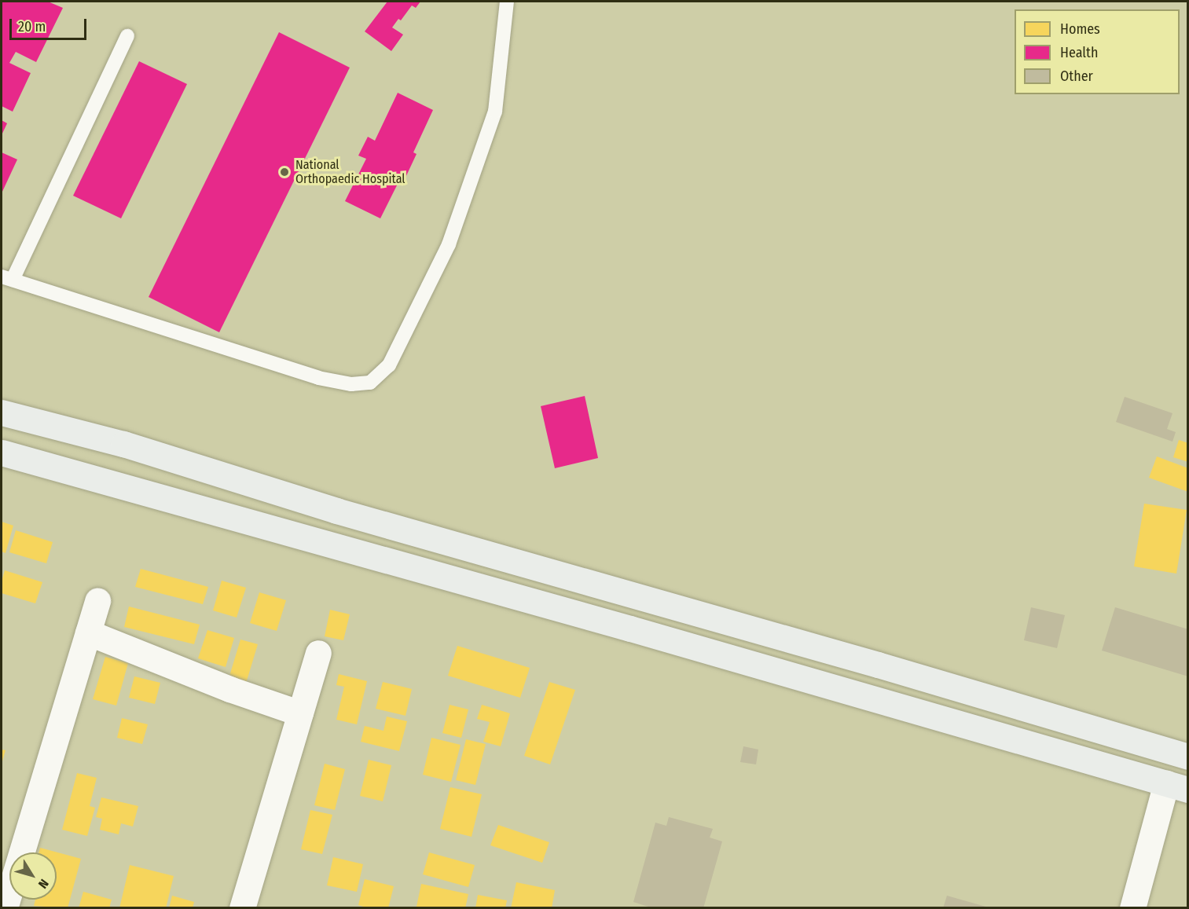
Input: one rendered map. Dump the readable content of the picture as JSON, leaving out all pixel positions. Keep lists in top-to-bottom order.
{
  "places": ["National Orthopaedic Hospital"],
  "legend": ["Homes", "Health", "Other"],
  "scale_bar": "20 m",
  "north": "bottom right"
}
